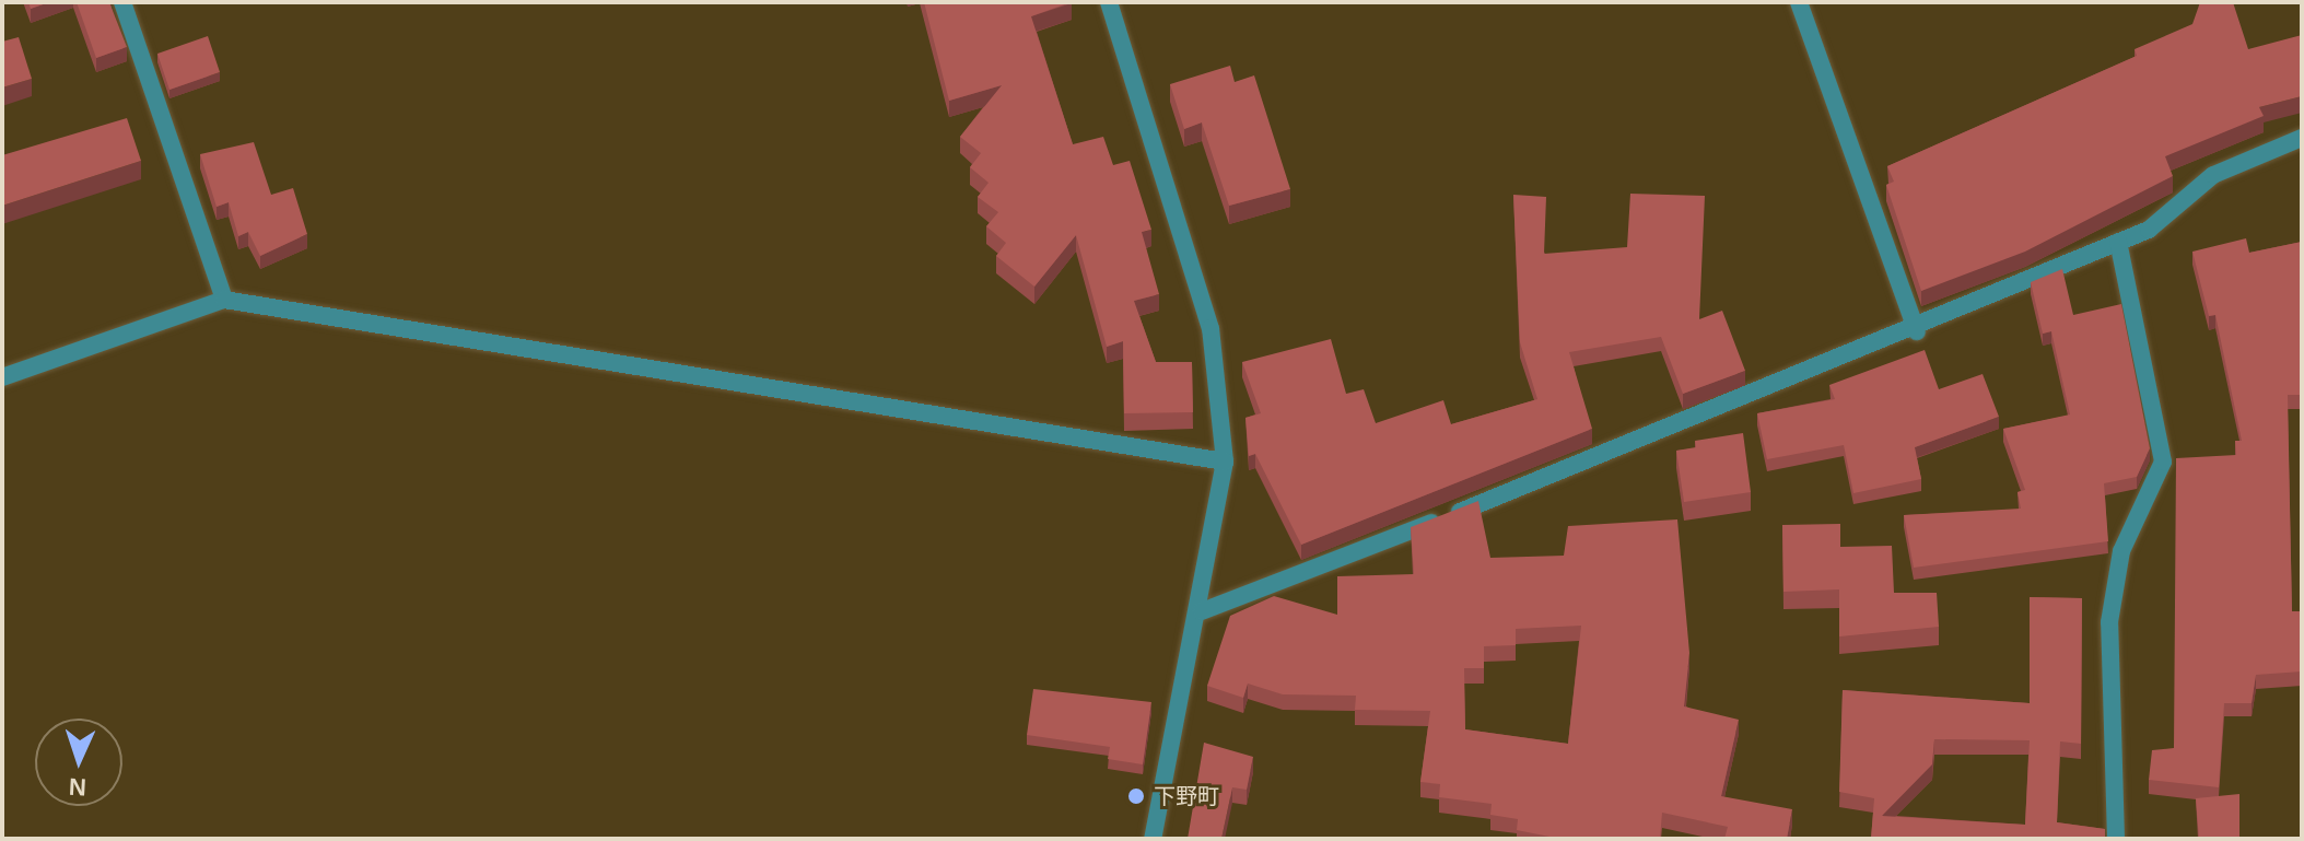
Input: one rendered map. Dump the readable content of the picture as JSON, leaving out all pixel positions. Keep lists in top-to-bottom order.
{
  "places": ["下野町"],
  "north": "bottom"
}
